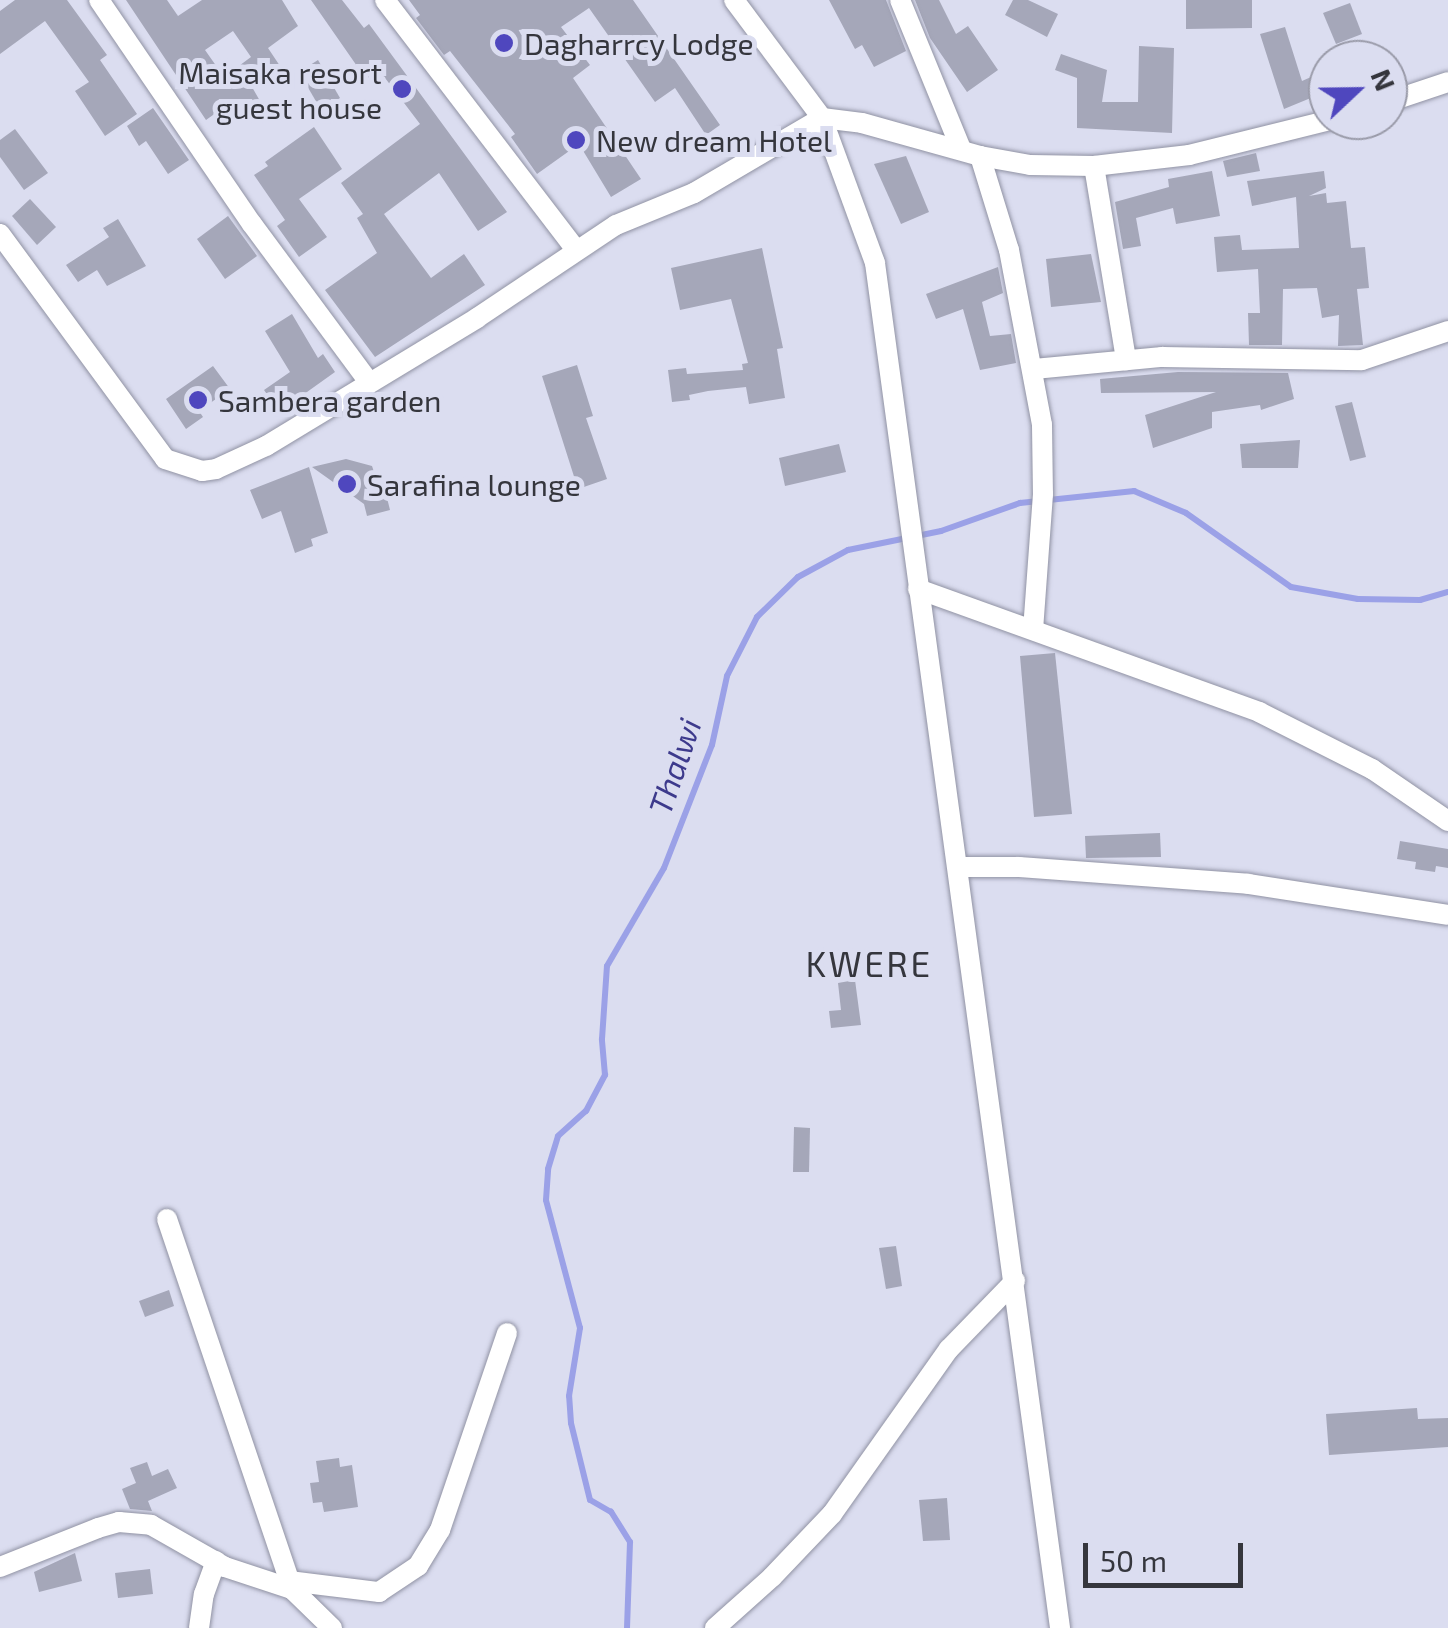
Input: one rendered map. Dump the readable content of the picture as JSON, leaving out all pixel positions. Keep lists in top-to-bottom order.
{
  "districts": ["KWERE"],
  "water": ["Thalwi"],
  "places": [
    "Dagharrcy Lodge",
    "Maisaka resort guest house",
    "New dream Hotel",
    "Sambera garden",
    "Sarafina lounge"
  ],
  "scale_bar": "50 m",
  "north": "right"
}
